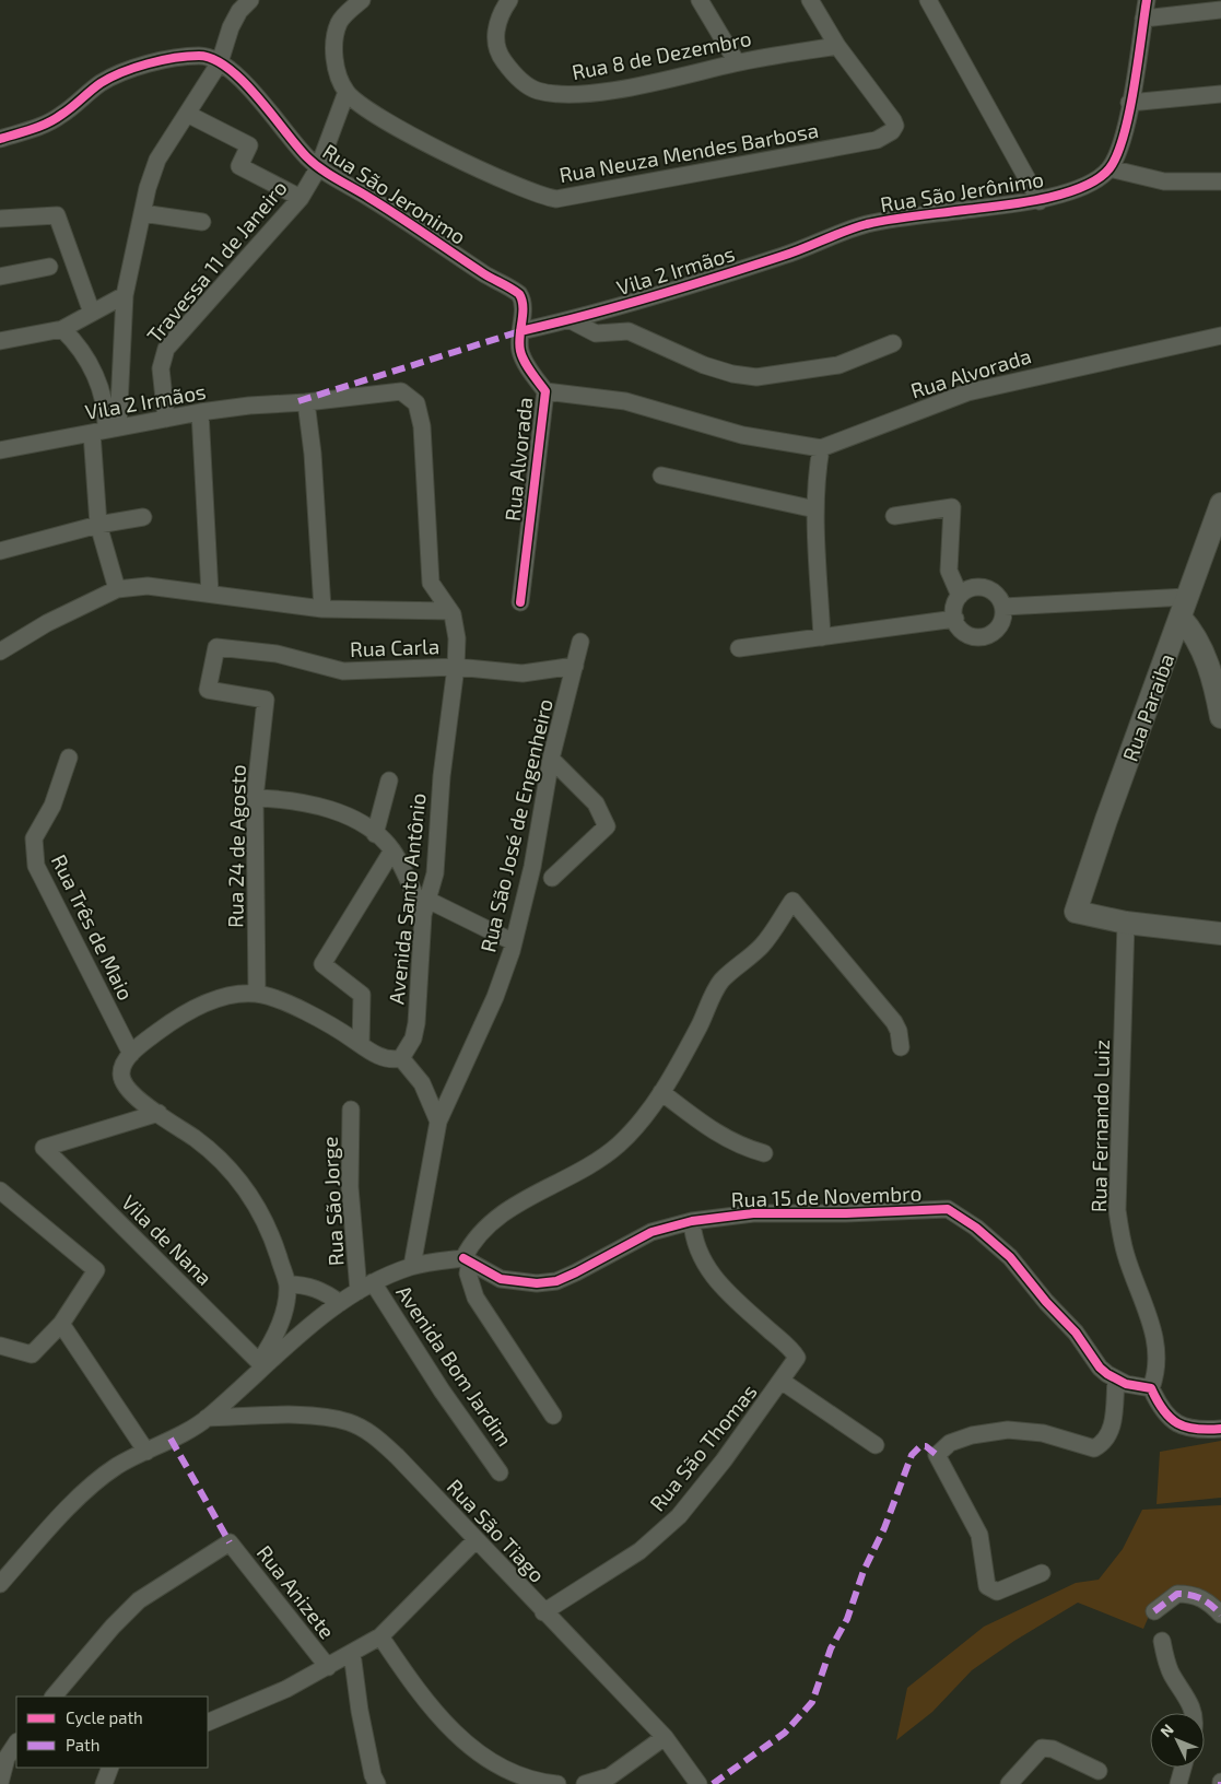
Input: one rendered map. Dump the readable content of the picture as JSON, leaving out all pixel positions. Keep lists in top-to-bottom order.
{
  "streets": {
    "street": [
      "Rua 8 de Dezembro",
      "Rua Neuza Mendes Barbosa",
      "Rua São Jerônimo",
      "Rua São Jeronimo",
      "Travessa 11 de Janeiro",
      "Vila 2 Irmãos",
      "Rua Alvorada",
      "Rua Carla",
      "Rua Paraiba",
      "Rua São José de Engenheiro",
      "Rua 24 de Agosto",
      "Avenida Santo Antônio",
      "Rua Três de Maio",
      "Rua Fernando Luiz",
      "Rua 15 de Novembro",
      "Rua São Jorge",
      "Vila de Nana",
      "Avenida Bom Jardim",
      "Rua São Thomas",
      "Rua São Tiago",
      "Rua Anizete"
    ]
  },
  "crossings": [
    ["Rua 8 de Dezembro", "Rua Neuza Mendes Barbosa"],
    ["Rua Neuza Mendes Barbosa", "Travessa 11 de Janeiro"],
    ["Rua São Jerônimo", "Vila 2 Irmãos"],
    ["Rua São Jeronimo", "Travessa 11 de Janeiro"],
    ["Rua São Jeronimo", "Rua Alvorada"],
    ["Travessa 11 de Janeiro", "Vila 2 Irmãos"],
    ["Vila 2 Irmãos", "Rua Alvorada"],
    ["Vila 2 Irmãos", "Avenida Santo Antônio"],
    ["Rua Carla", "Rua São José de Engenheiro"],
    ["Rua Carla", "Rua 24 de Agosto"],
    ["Rua Carla", "Avenida Santo Antônio"],
    ["Rua Paraiba", "Rua Fernando Luiz"],
    ["Rua 15 de Novembro", "Rua São Thomas"],
    ["Rua São Thomas", "Rua São Tiago"]
  ],
  "legend": ["Cycle path", "Path"],
  "north": "top left"
}
